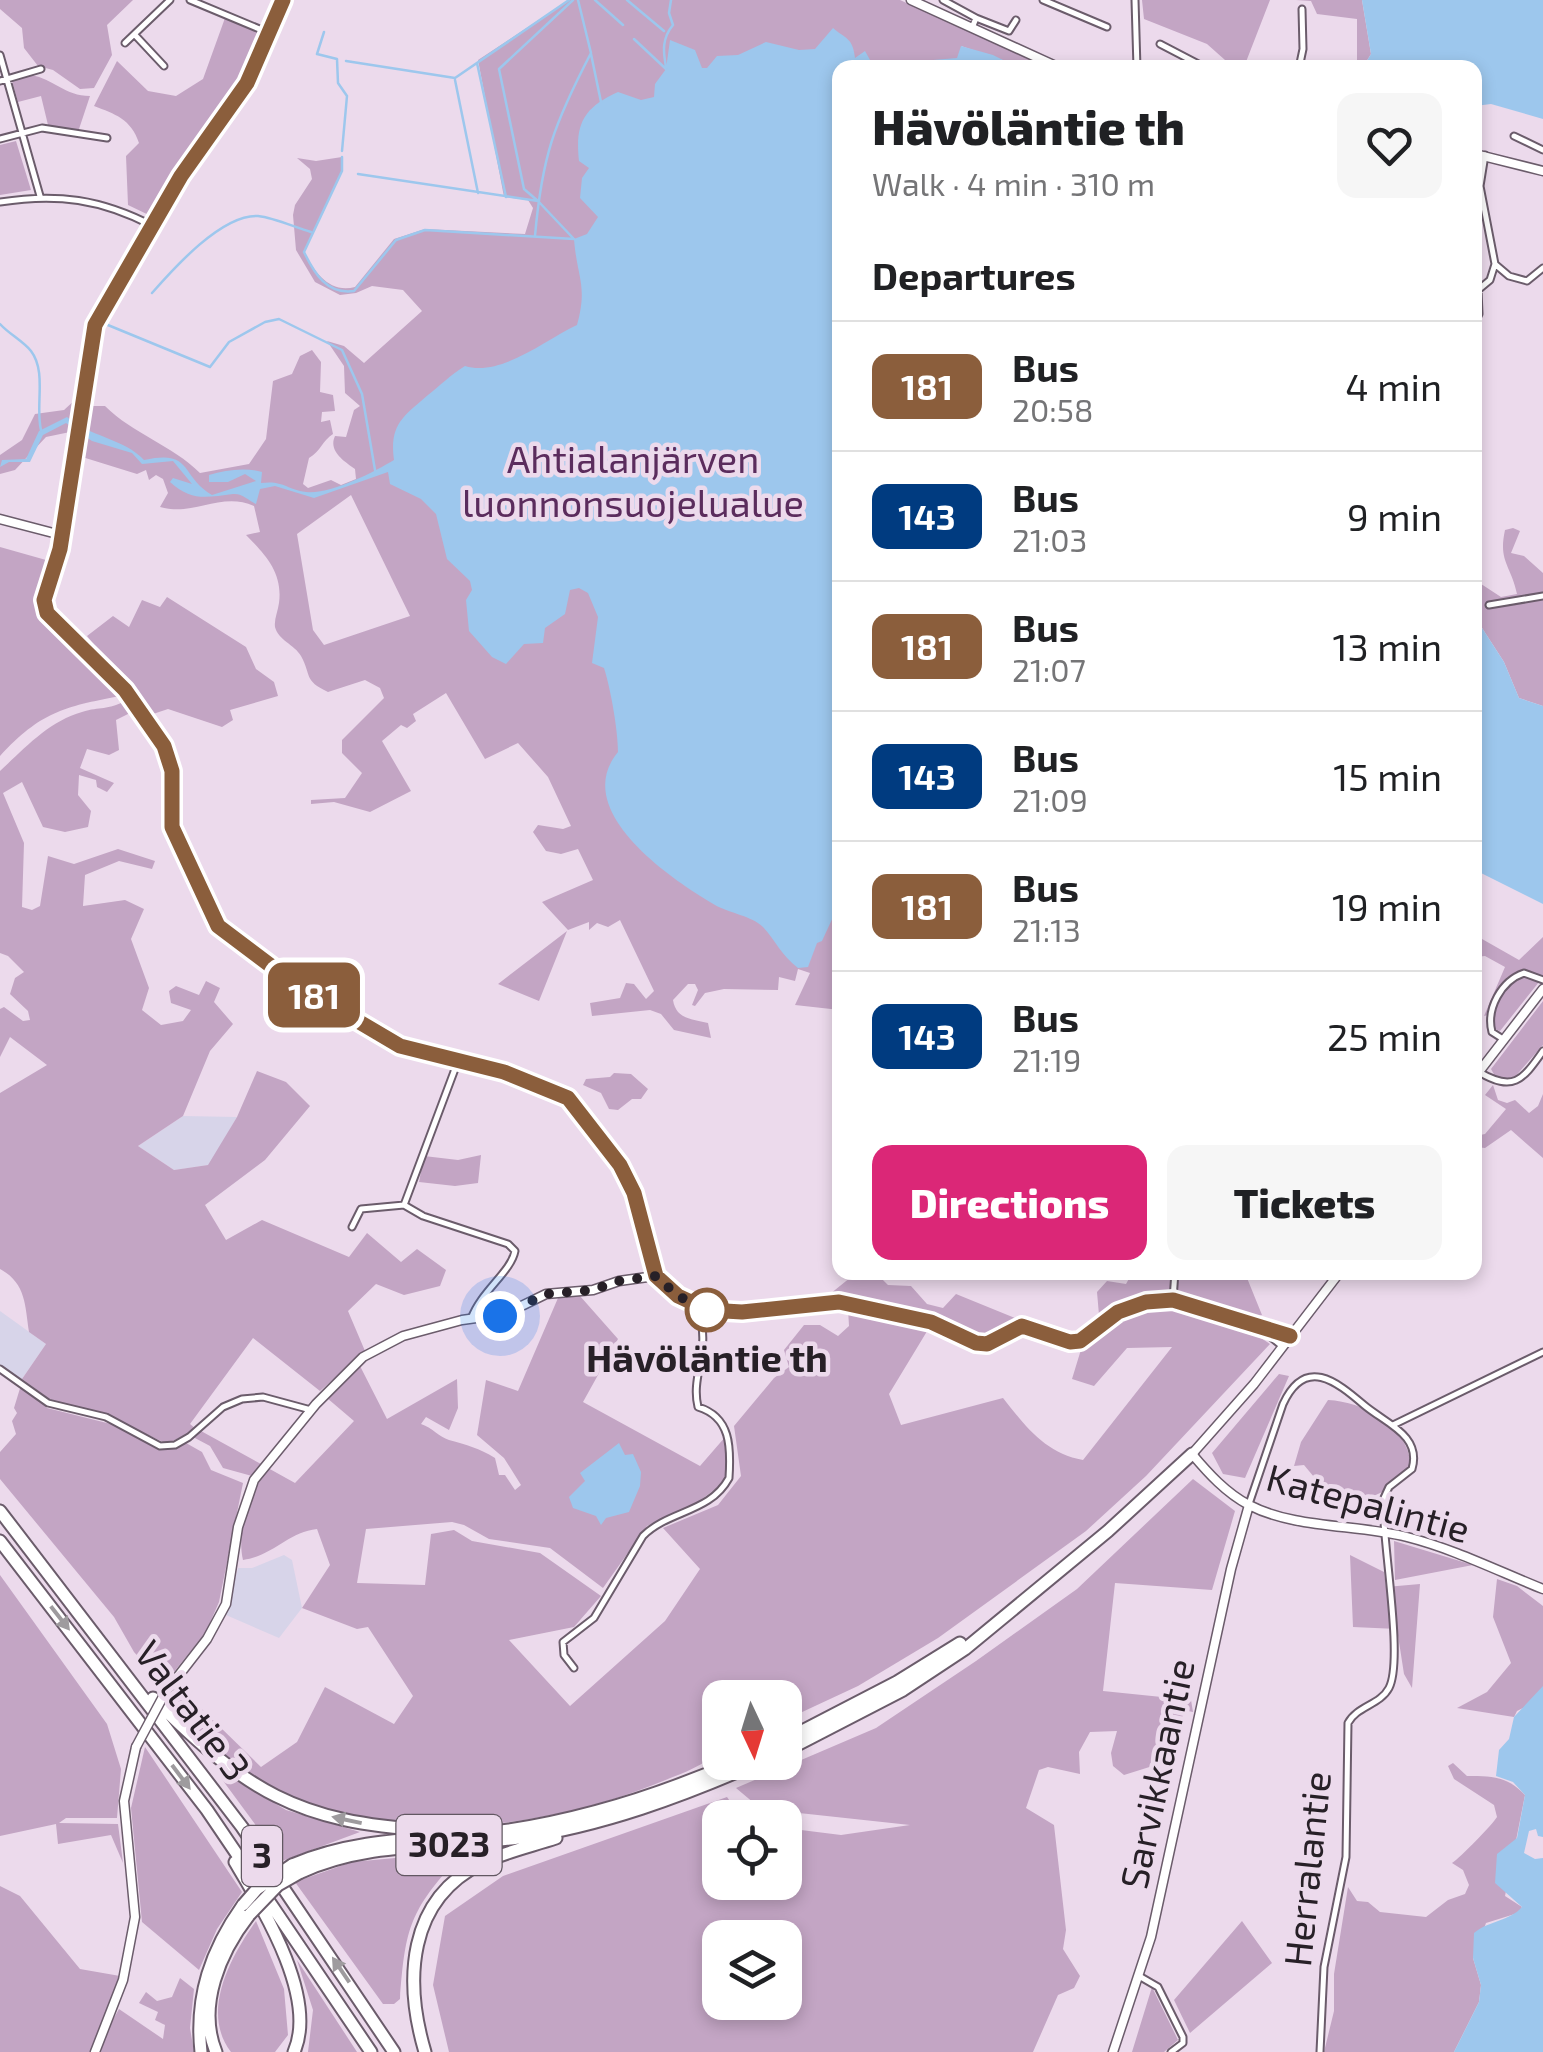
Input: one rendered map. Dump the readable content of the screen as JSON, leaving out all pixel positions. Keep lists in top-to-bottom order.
{
  "streets": {
    "highway": ["Valtatie 3", "3023", "3"],
    "street": ["Katepalintie", "Sarvikkaantie", "Herralantie"]
  },
  "crossings": [
    ["Katepalintie", "Sarvikkaantie"],
    ["Katepalintie", "Herralantie"]
  ],
  "parks": ["Ahtialanjärven luonnonsuojelualue"],
  "places": ["Hävöläntie th"],
  "lines": ["bus line 181"],
  "north": "bottom",
  "page": {
    "on_map": "181",
    "heading": [
      ["Hävöläntie th", "Walk · 4 min · 310 m"],
      "Departures"
    ],
    "list": [
      {
        "mark": "181",
        "name": "Bus",
        "note": "20:58",
        "value": "4 min"
      },
      {
        "mark": "143",
        "name": "Bus",
        "note": "21:03",
        "value": "9 min"
      },
      {
        "mark": "181",
        "name": "Bus",
        "note": "21:07",
        "value": "13 min"
      },
      {
        "mark": "143",
        "name": "Bus",
        "note": "21:09",
        "value": "15 min"
      },
      {
        "mark": "181",
        "name": "Bus",
        "note": "21:13",
        "value": "19 min"
      },
      {
        "mark": "143",
        "name": "Bus",
        "note": "21:19",
        "value": "25 min"
      }
    ],
    "buttons": ["Directions", "Tickets"]
  }
}
